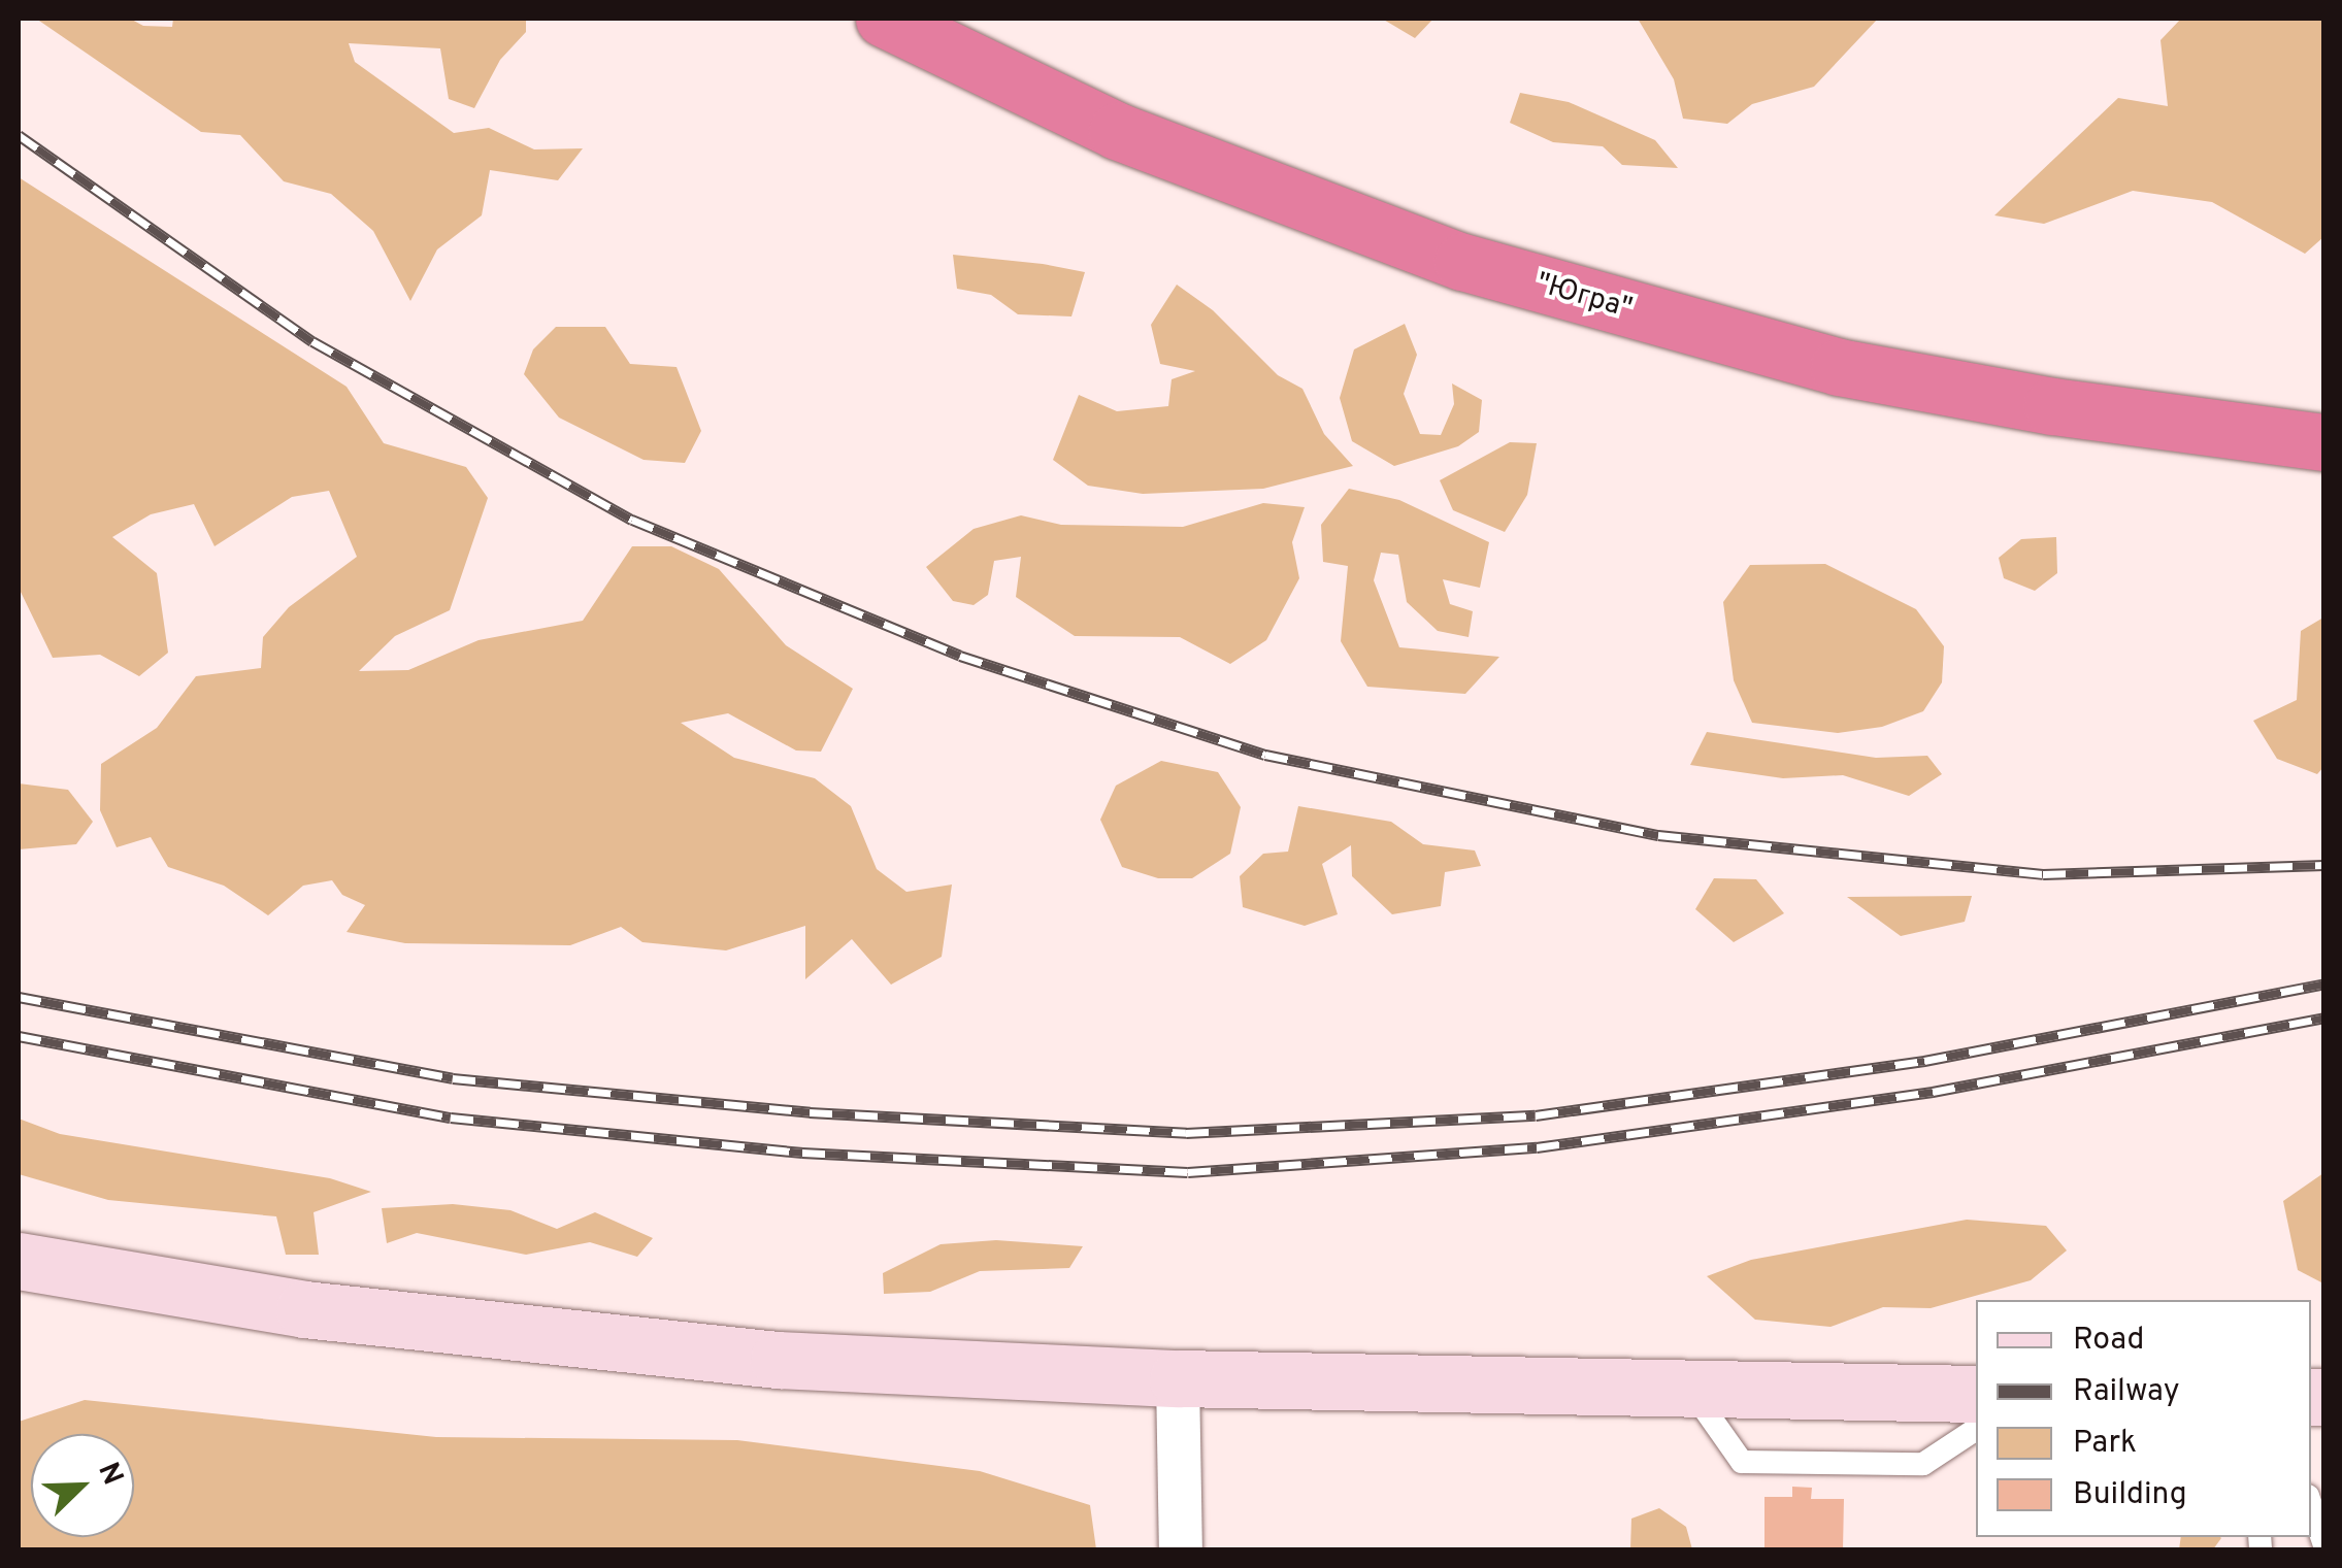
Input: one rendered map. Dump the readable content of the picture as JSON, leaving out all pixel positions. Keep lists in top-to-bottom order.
{
  "streets": {
    "highway": ["\"Югра\""]
  },
  "legend": [
    "Road",
    "Railway",
    "Park",
    "Building"
  ],
  "north": "top right"
}
